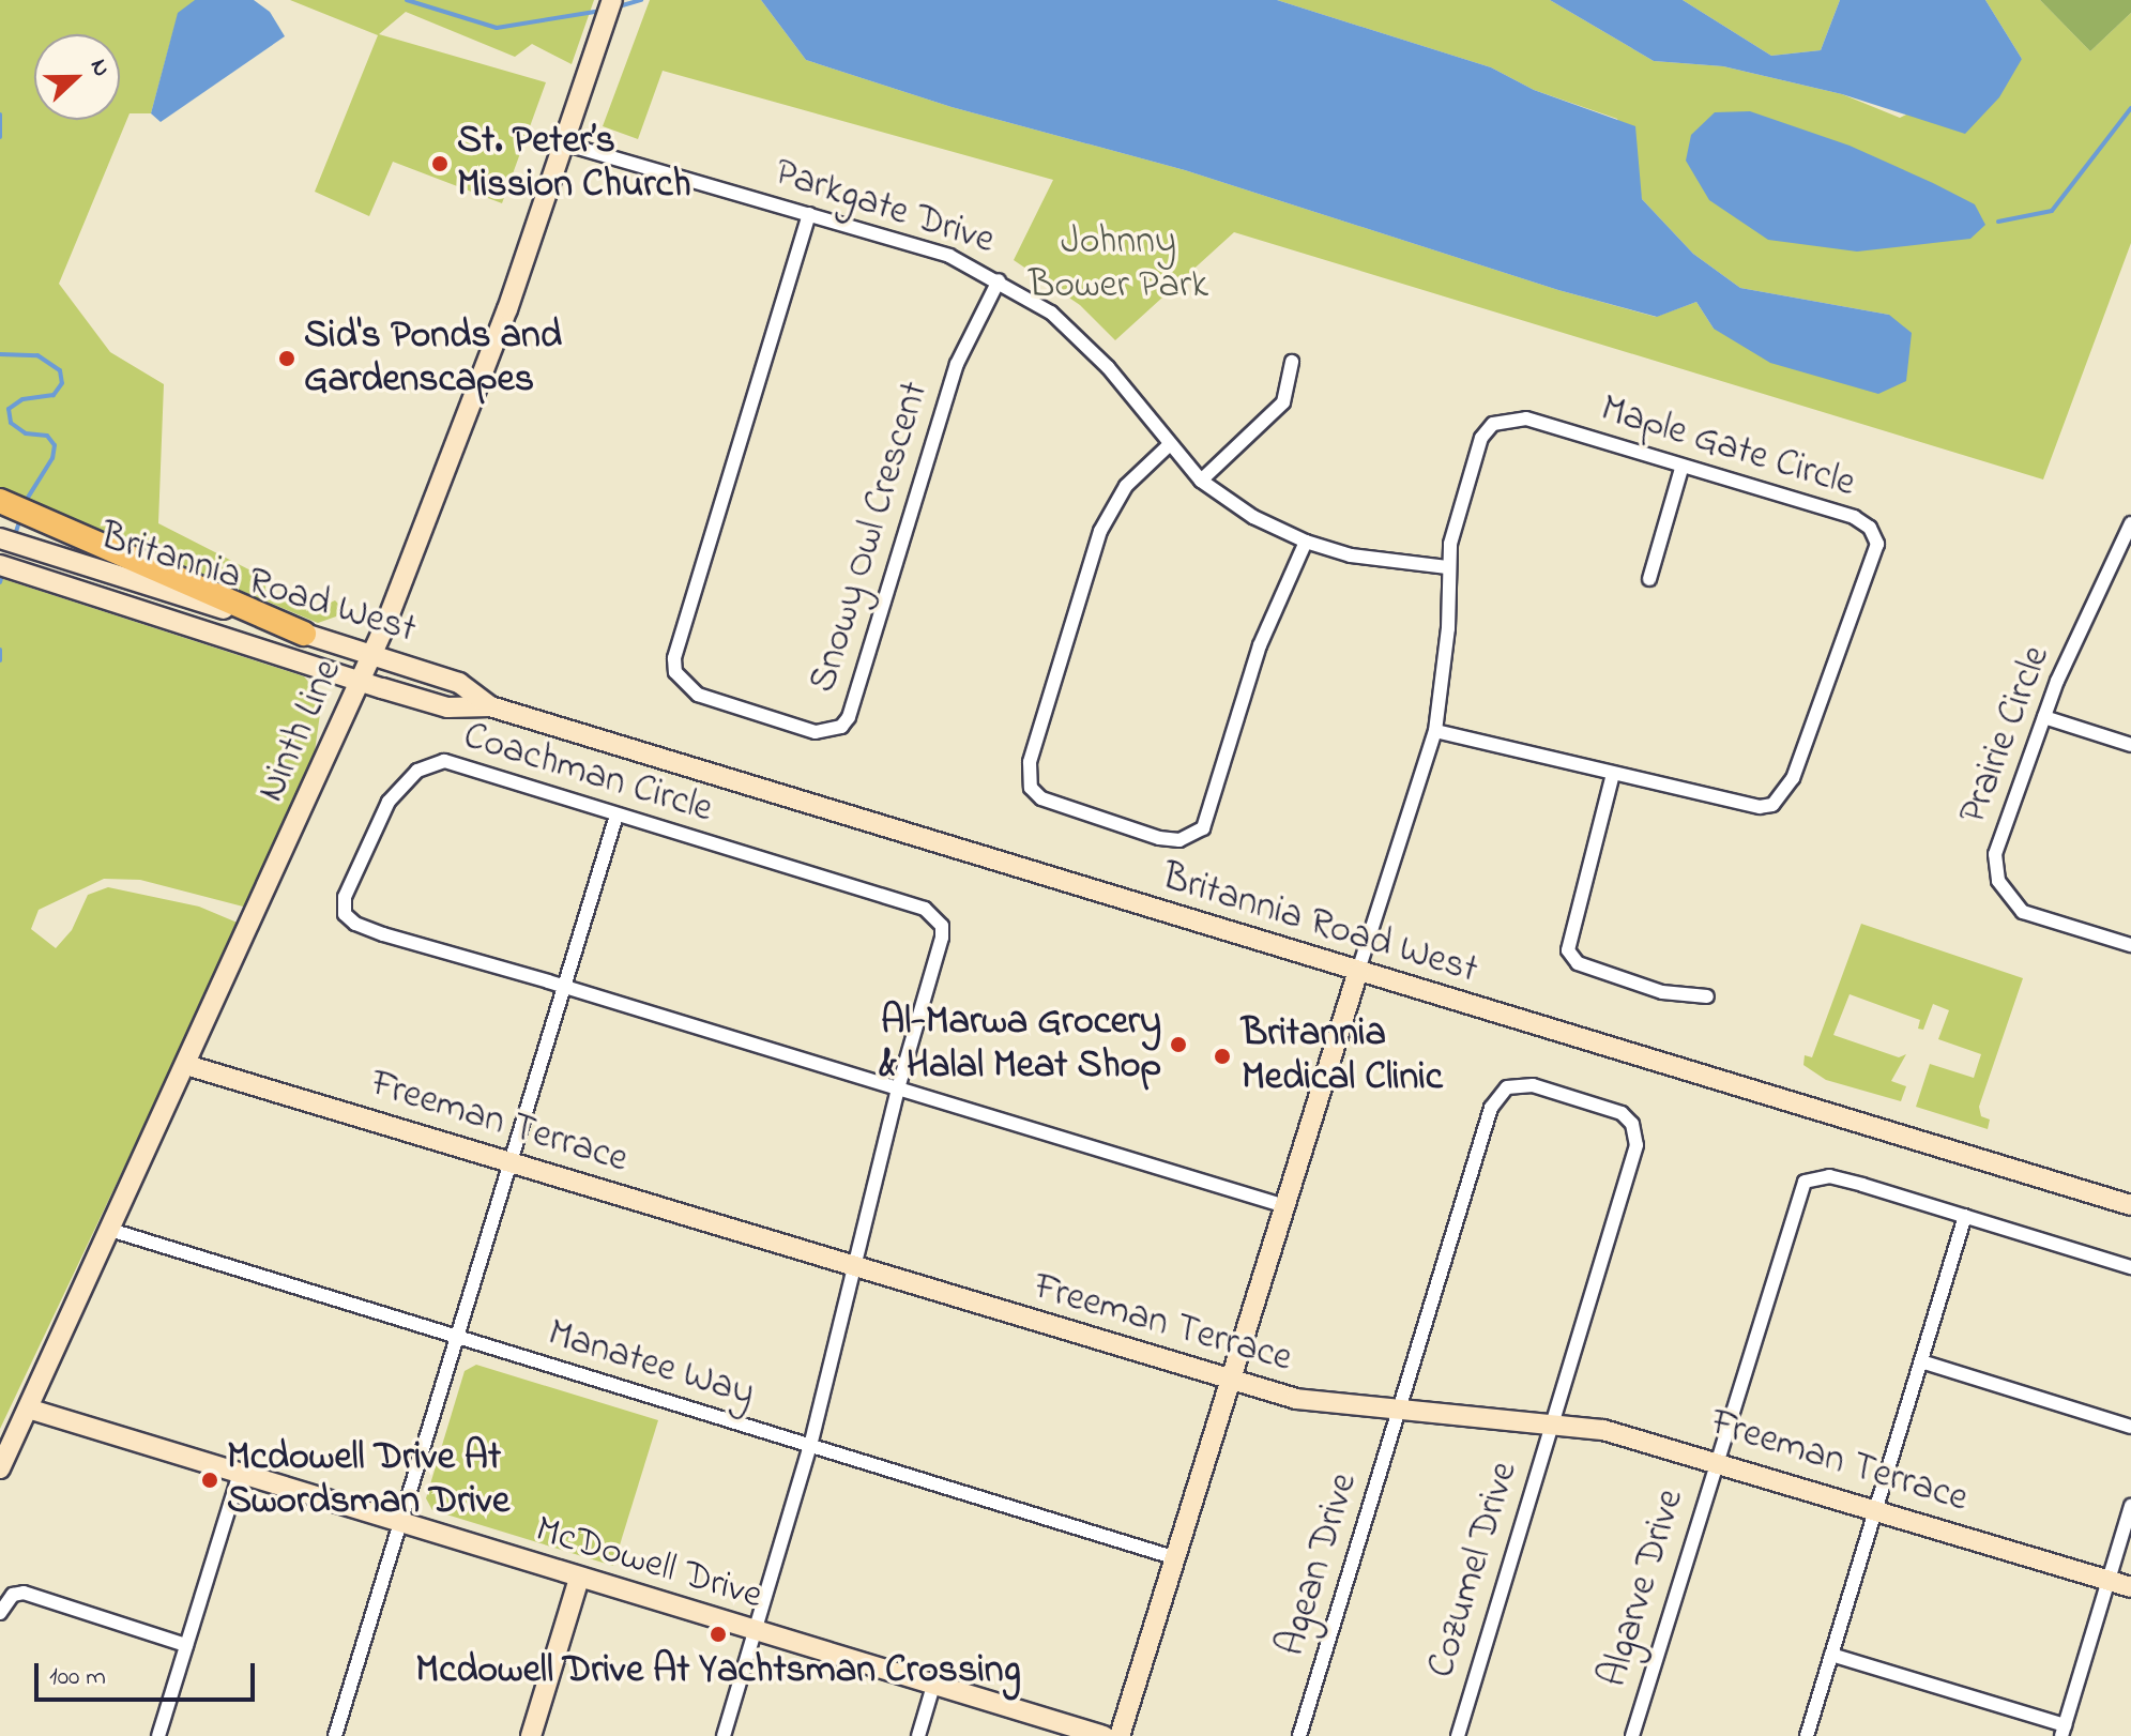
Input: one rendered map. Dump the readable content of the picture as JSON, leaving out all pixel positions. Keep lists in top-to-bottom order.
{
  "streets": {
    "main road": [
      "Britannia Road West",
      "Ninth Line",
      "Freeman Terrace",
      "McDowell Drive"
    ],
    "street": [
      "Parkgate Drive",
      "Maple Gate Circle",
      "Snowy Owl Crescent",
      "Prairie Circle",
      "Coachman Circle",
      "Manatee Way",
      "Agean Drive",
      "Cozumel Drive",
      "Algarve Drive"
    ]
  },
  "crossings": [
    ["Parkgate Drive", "Maple Gate Circle"],
    ["Parkgate Drive", "Snowy Owl Crescent"],
    ["Parkgate Drive", "Ninth Line"],
    ["Maple Gate Circle", "Britannia Road West"],
    ["Britannia Road West", "Ninth Line"],
    ["Ninth Line", "Freeman Terrace"],
    ["Ninth Line", "Manatee Way"],
    ["Ninth Line", "McDowell Drive"],
    ["Freeman Terrace", "Agean Drive"],
    ["Freeman Terrace", "Cozumel Drive"],
    ["Freeman Terrace", "Algarve Drive"],
    ["Agean Drive", "Cozumel Drive"]
  ],
  "parks": ["Johnny Bower Park"],
  "places": [
    "St. Peter’s Mission Church",
    "Sid's Ponds and Gardenscapes",
    "Al-Marwa Grocery & Halal Meat Shop",
    "Britannia Medical Clinic",
    "Mcdowell Drive At Swordsman Drive",
    "Mcdowell Drive At Yachtsman Crossing"
  ],
  "scale_bar": "100 m",
  "north": "right"
}
